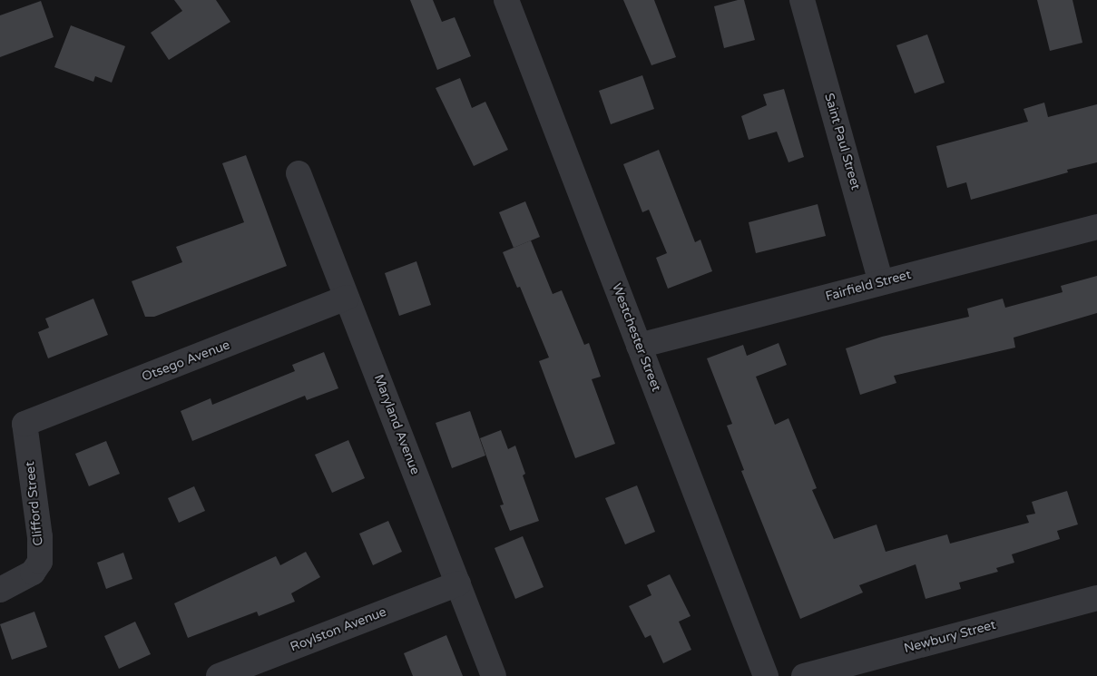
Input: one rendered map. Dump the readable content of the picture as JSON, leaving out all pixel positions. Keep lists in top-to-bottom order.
{
  "streets": {
    "street": [
      "Saint Paul Street",
      "Fairfield Street",
      "Westchester Street",
      "Otsego Avenue",
      "Maryland Avenue",
      "Clifford Street",
      "Roylston Avenue",
      "Newbury Street"
    ]
  },
  "crossings": [
    ["Saint Paul Street", "Fairfield Street"],
    ["Fairfield Street", "Westchester Street"],
    ["Otsego Avenue", "Maryland Avenue"],
    ["Otsego Avenue", "Clifford Street"],
    ["Maryland Avenue", "Roylston Avenue"]
  ]
}
